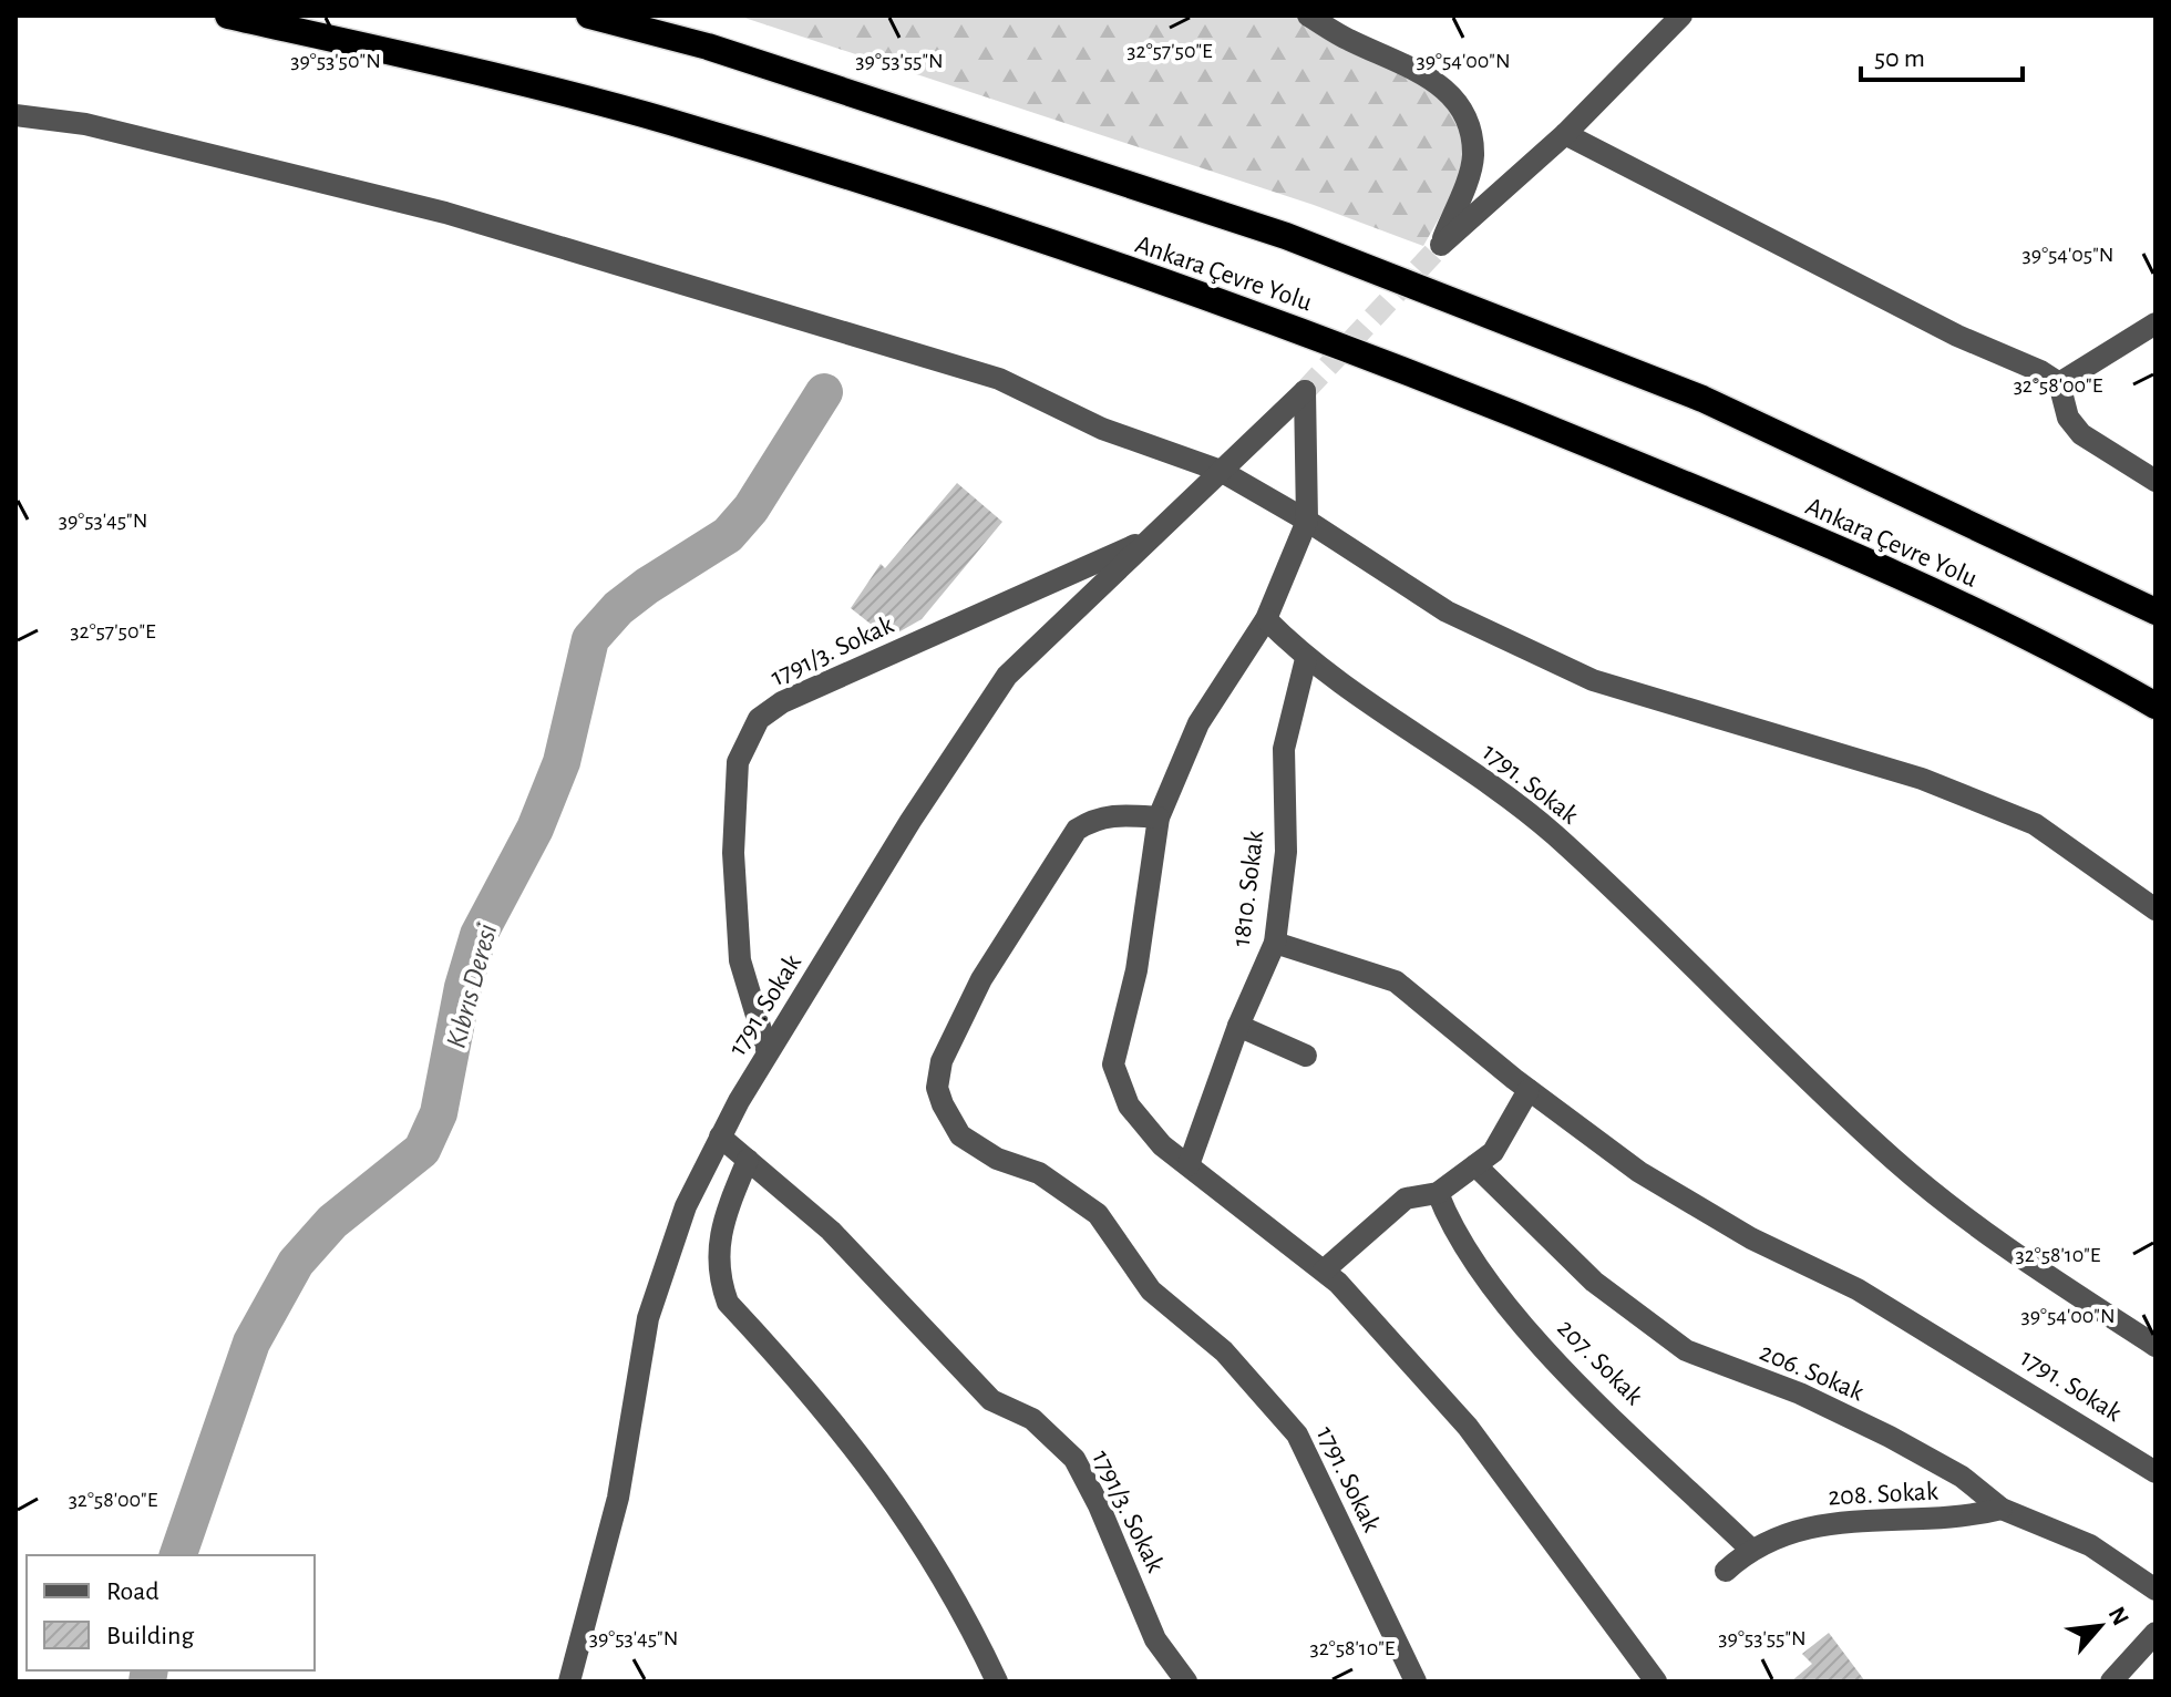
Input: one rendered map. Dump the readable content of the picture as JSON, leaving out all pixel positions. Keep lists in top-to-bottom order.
{
  "streets": {
    "highway": ["Ankara Çevre Yolu"],
    "street": [
      "1791/3. Sokak",
      "1791. Sokak",
      "1810. Sokak",
      "207. Sokak",
      "206. Sokak",
      "208. Sokak"
    ]
  },
  "crossings": [
    ["1791/3. Sokak", "1791. Sokak"],
    ["1791. Sokak", "1810. Sokak"],
    ["207. Sokak", "208. Sokak"],
    ["206. Sokak", "208. Sokak"]
  ],
  "water": ["Kıbrıs Deresi"],
  "legend": ["Road", "Building"],
  "scale_bar": "50 m",
  "north": "top right",
  "coordinates": [
    "32°57'50\"E",
    "39°53'50\"N",
    "39°53'55\"N",
    "39°54'00\"N",
    "39°54'05\"N",
    "32°58'00\"E",
    "39°53'45\"N",
    "32°58'10\"E"
  ]
}
